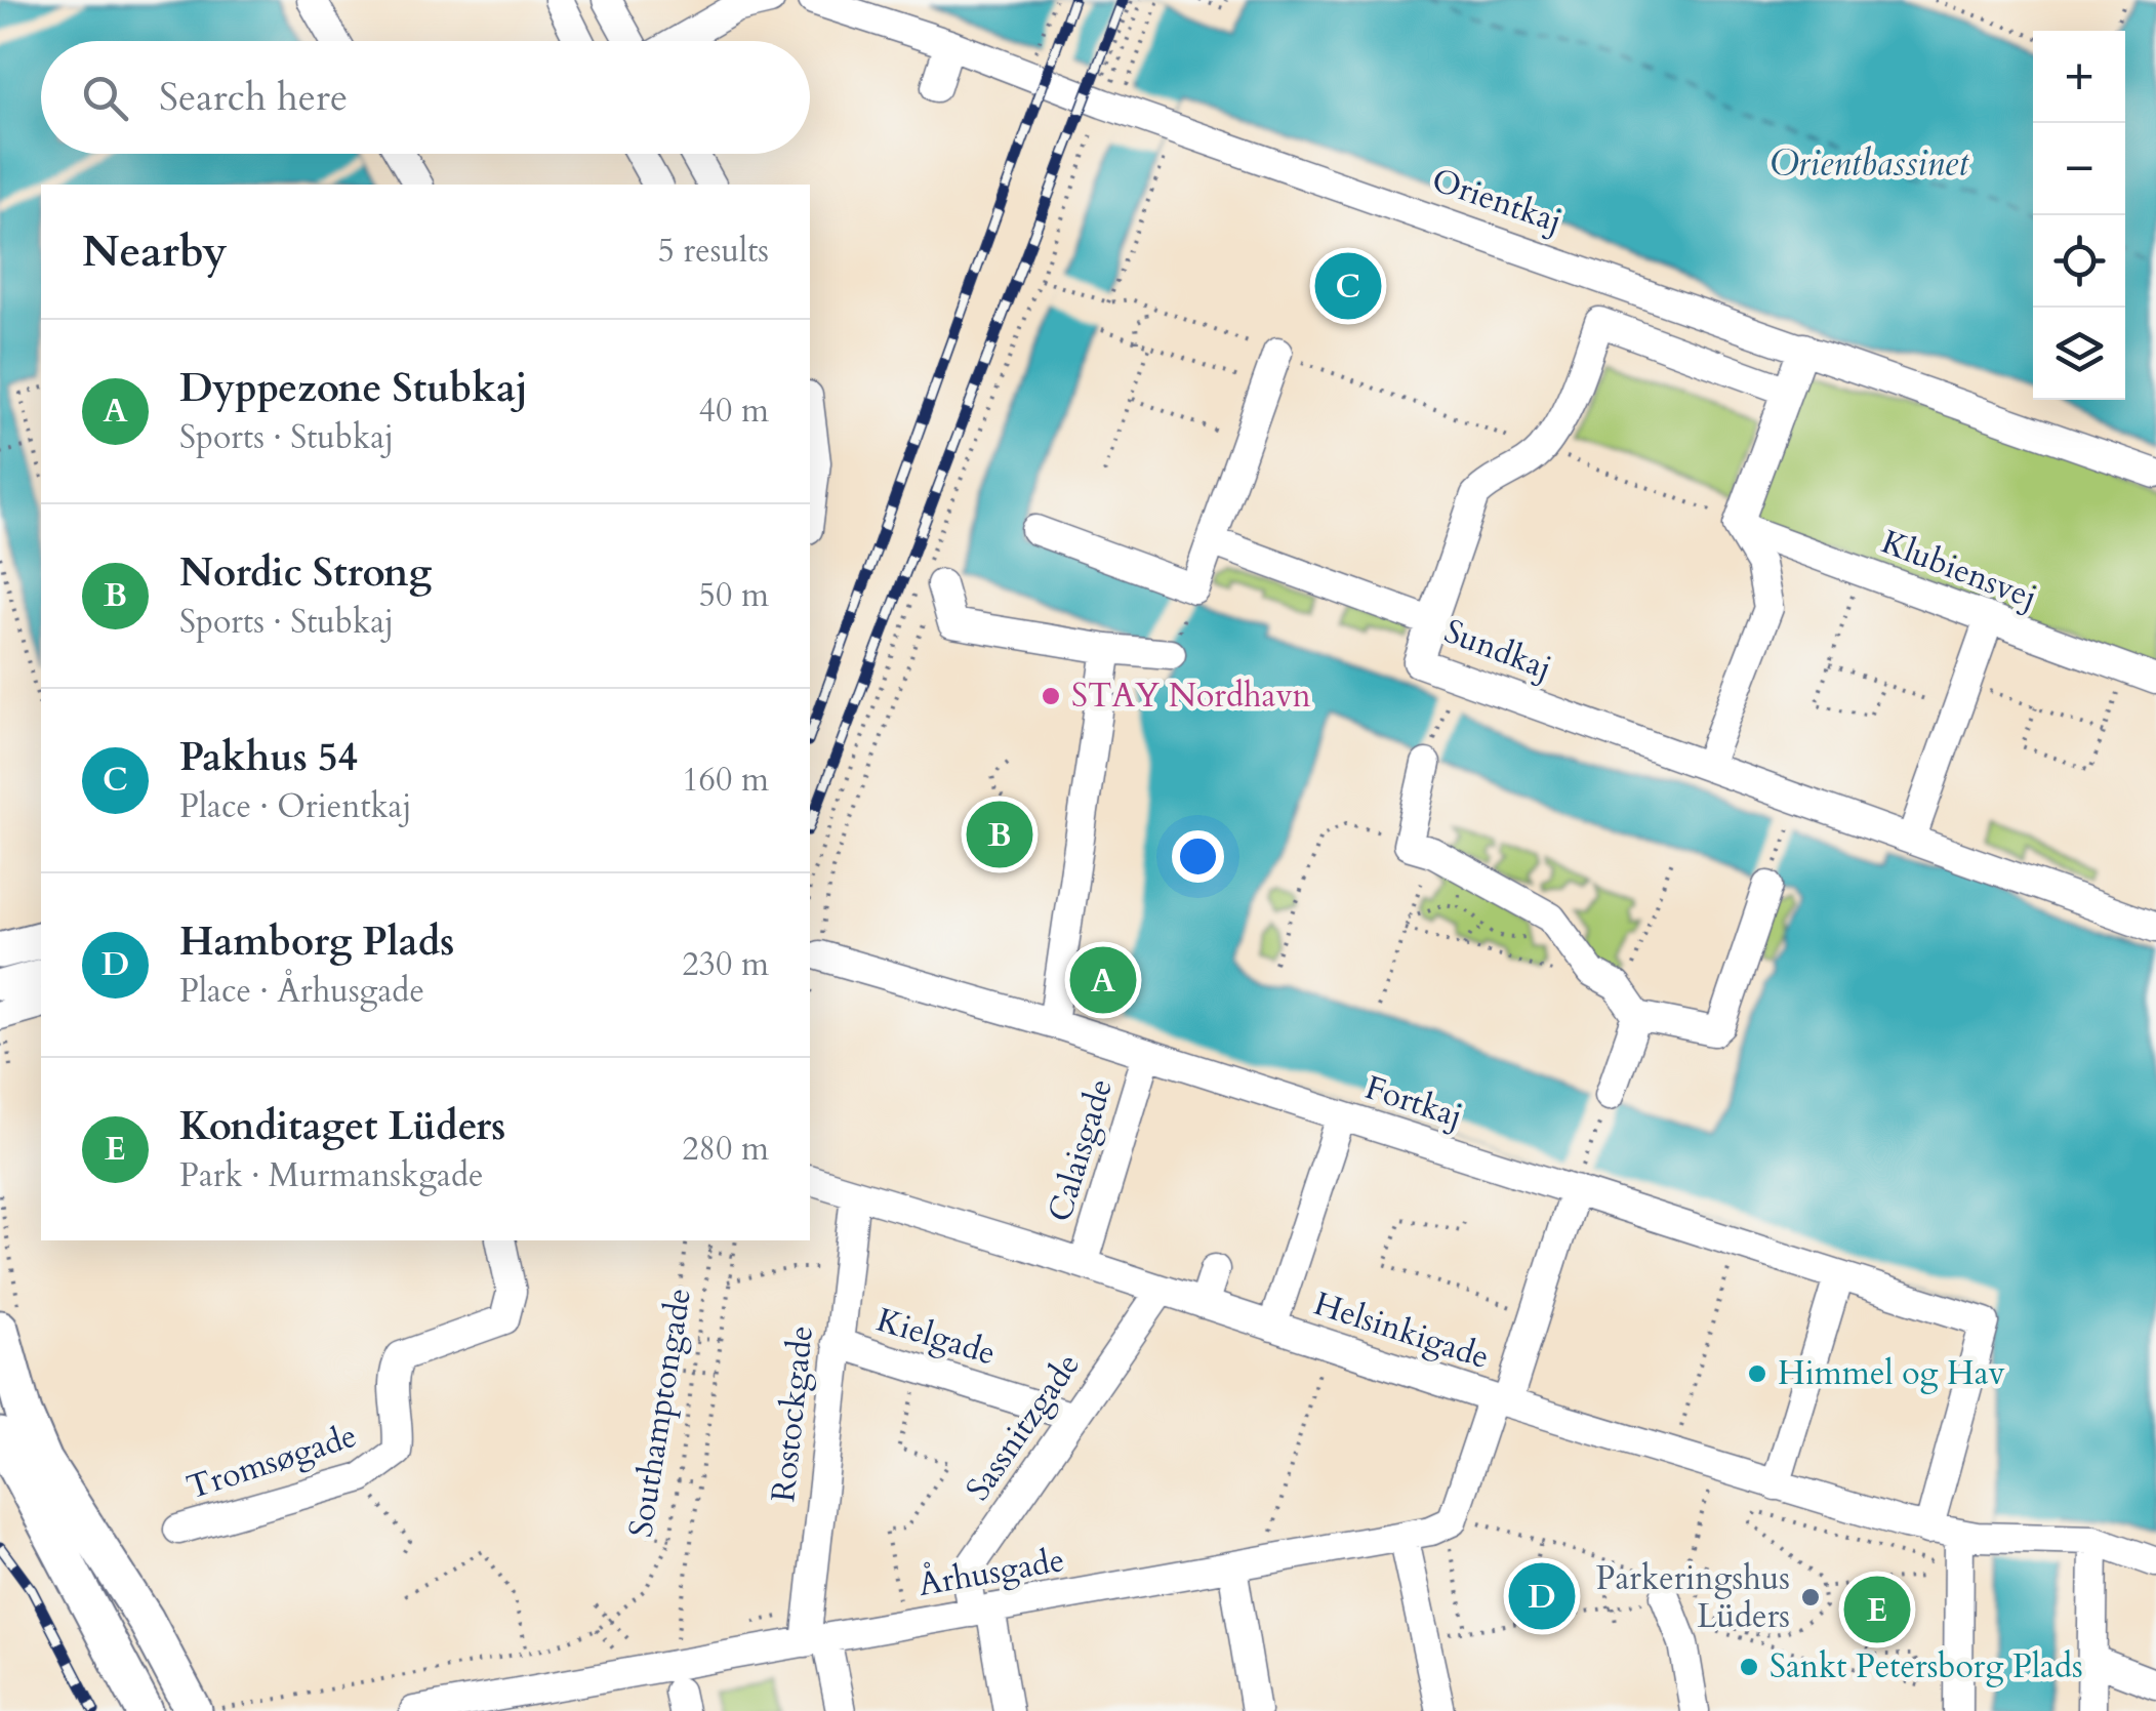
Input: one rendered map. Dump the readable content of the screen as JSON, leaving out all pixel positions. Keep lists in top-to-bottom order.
{
  "streets": {
    "street": [
      "Orientkaj",
      "Klubiensvej",
      "Sundkaj",
      "Fortkaj",
      "Calaisgade",
      "Helsinkigade",
      "Kielgade",
      "Rostockgade",
      "Sassnitzgade",
      "Tromsøgade",
      "Århusgade"
    ],
    "path": ["Southamptongade"]
  },
  "crossings": [
    ["Fortkaj", "Calaisgade"],
    ["Fortkaj", "Helsinkigade"],
    ["Calaisgade", "Helsinkigade"],
    ["Helsinkigade", "Rostockgade"],
    ["Helsinkigade", "Sassnitzgade"],
    ["Kielgade", "Rostockgade"],
    ["Kielgade", "Sassnitzgade"],
    ["Rostockgade", "Århusgade"],
    ["Sassnitzgade", "Århusgade"]
  ],
  "water": ["Orientbassinet"],
  "places": [
    "STAY Nordhavn",
    "Himmel og Hav",
    "Parkeringshus Lüders",
    "Sankt Petersborg Plads"
  ],
  "page": {
    "map_buttons": ["+", "−"],
    "search": "Search here",
    "heading": ["Nearby", "5 results"],
    "pins": [
      "C",
      "B",
      "A",
      "D",
      "E"
    ],
    "list": [
      {
        "mark": "A",
        "name": "Dyppezone Stubkaj",
        "note": "Sports · Stubkaj",
        "value": "40 m"
      },
      {
        "mark": "B",
        "name": "Nordic Strong",
        "note": "Sports · Stubkaj",
        "value": "50 m"
      },
      {
        "mark": "C",
        "name": "Pakhus 54",
        "note": "Place · Orientkaj",
        "value": "160 m"
      },
      {
        "mark": "D",
        "name": "Hamborg Plads",
        "note": "Place · Århusgade",
        "value": "230 m"
      },
      {
        "mark": "E",
        "name": "Konditaget Lüders",
        "note": "Park · Murmanskgade",
        "value": "280 m"
      }
    ]
  }
}
